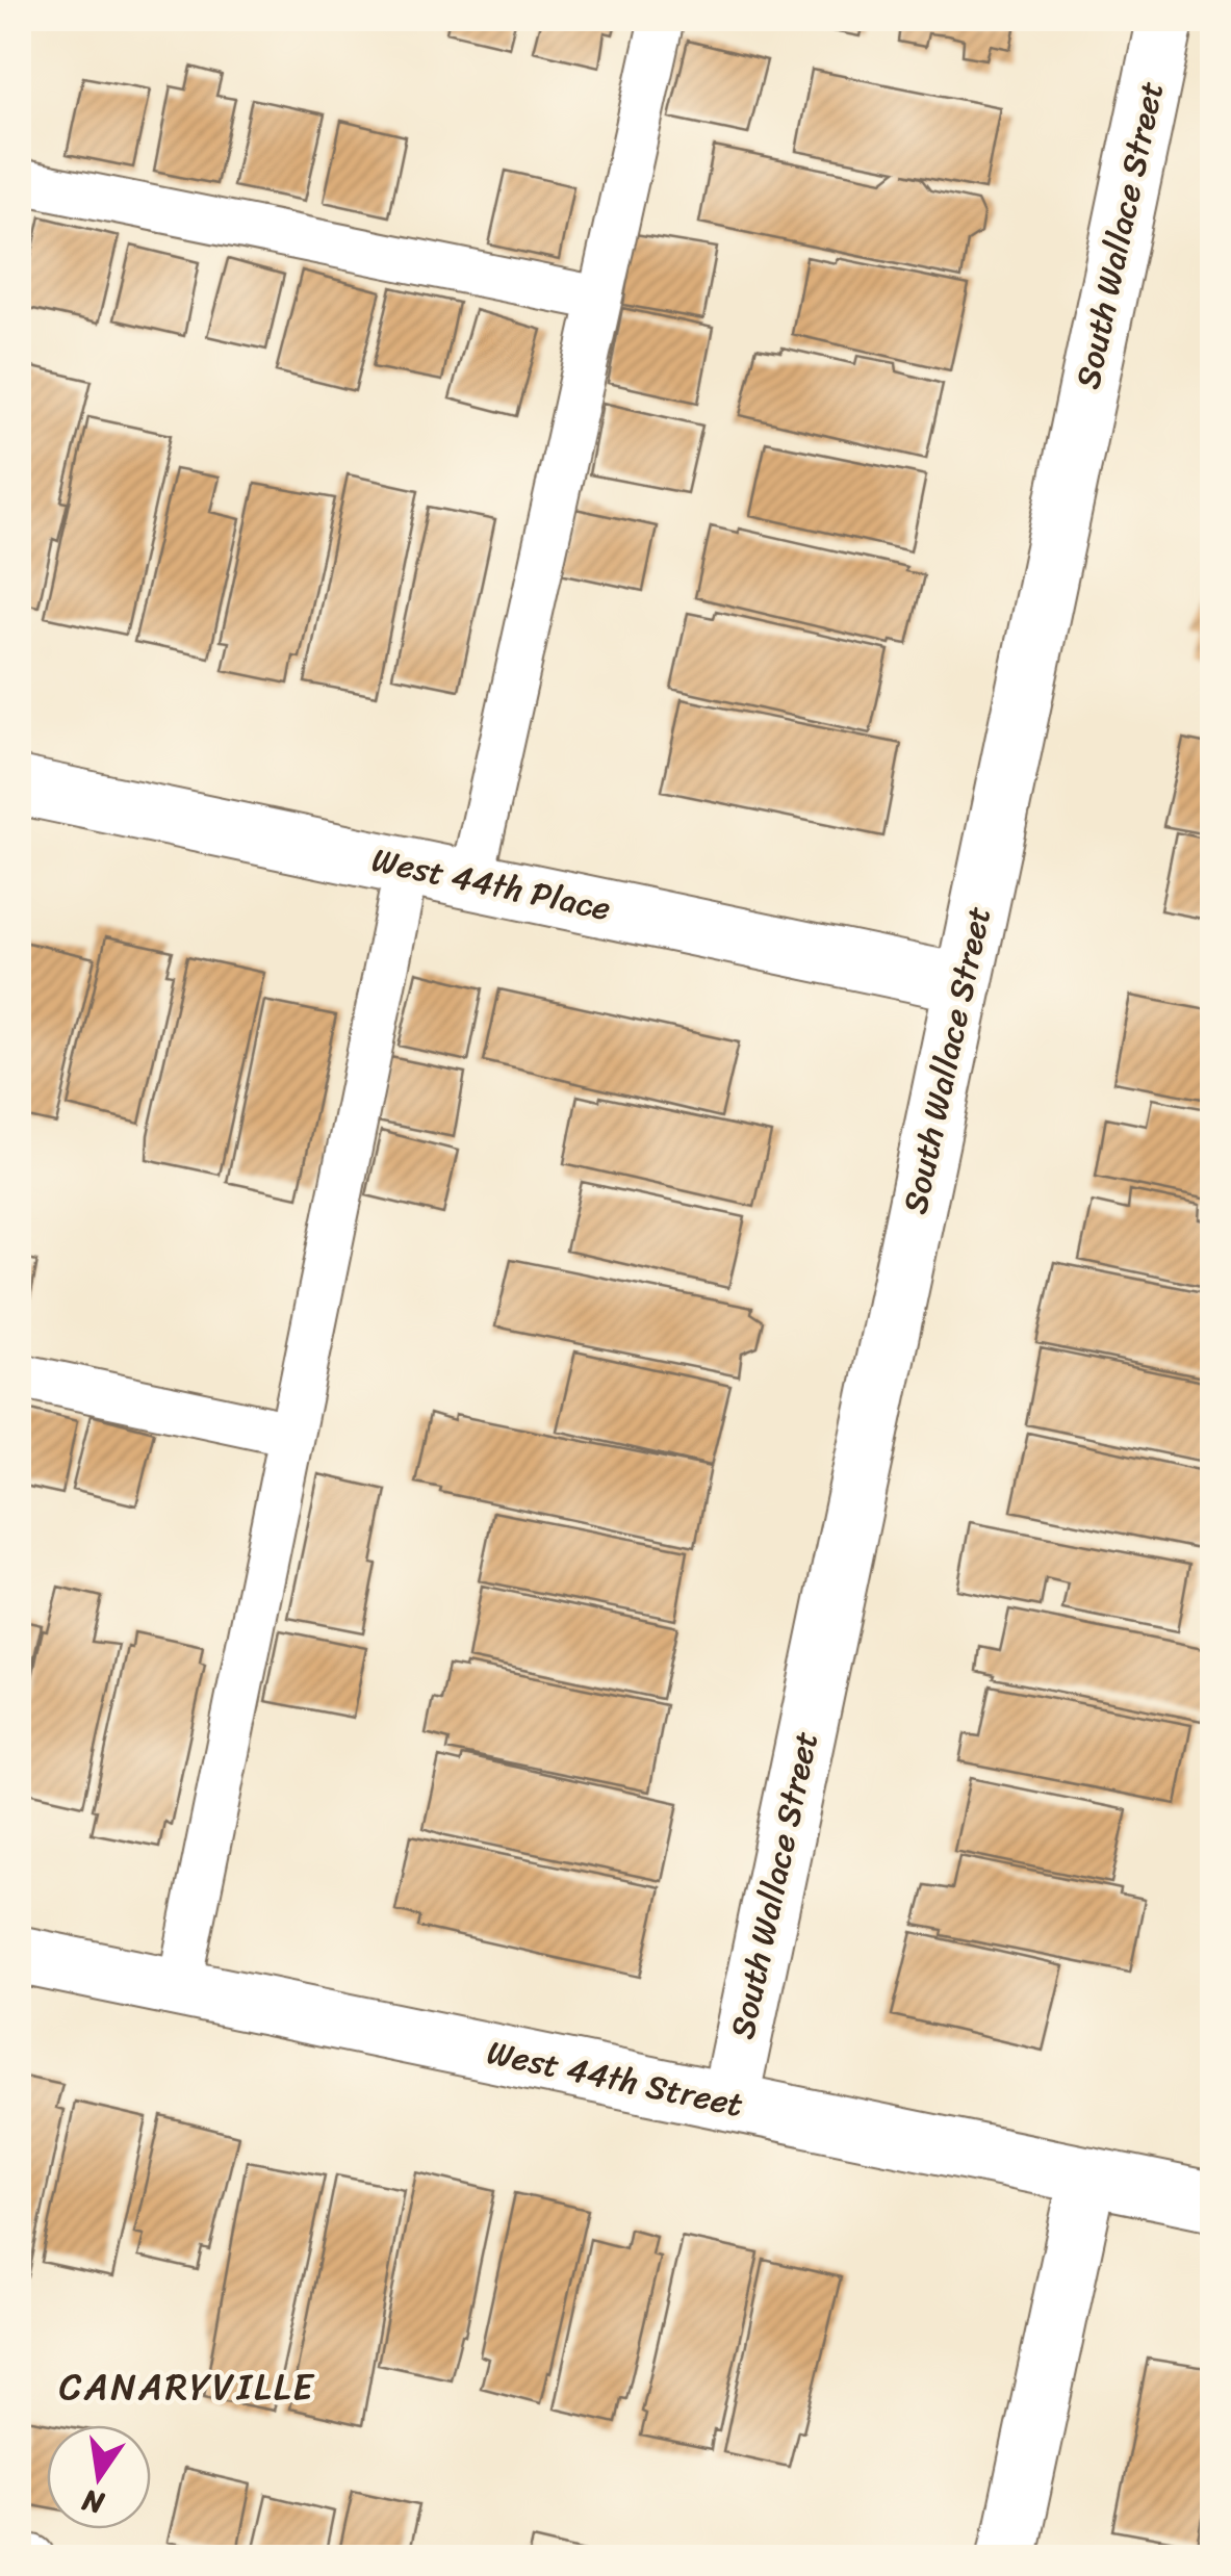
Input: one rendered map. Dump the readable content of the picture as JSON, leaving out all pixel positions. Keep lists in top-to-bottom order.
{
  "streets": {
    "street": ["South Wallace Street", "West 44th Place", "West 44th Street"]
  },
  "crossings": [
    ["South Wallace Street", "West 44th Place"],
    ["South Wallace Street", "West 44th Street"]
  ],
  "districts": ["CANARYVILLE"],
  "north": "bottom"
}
